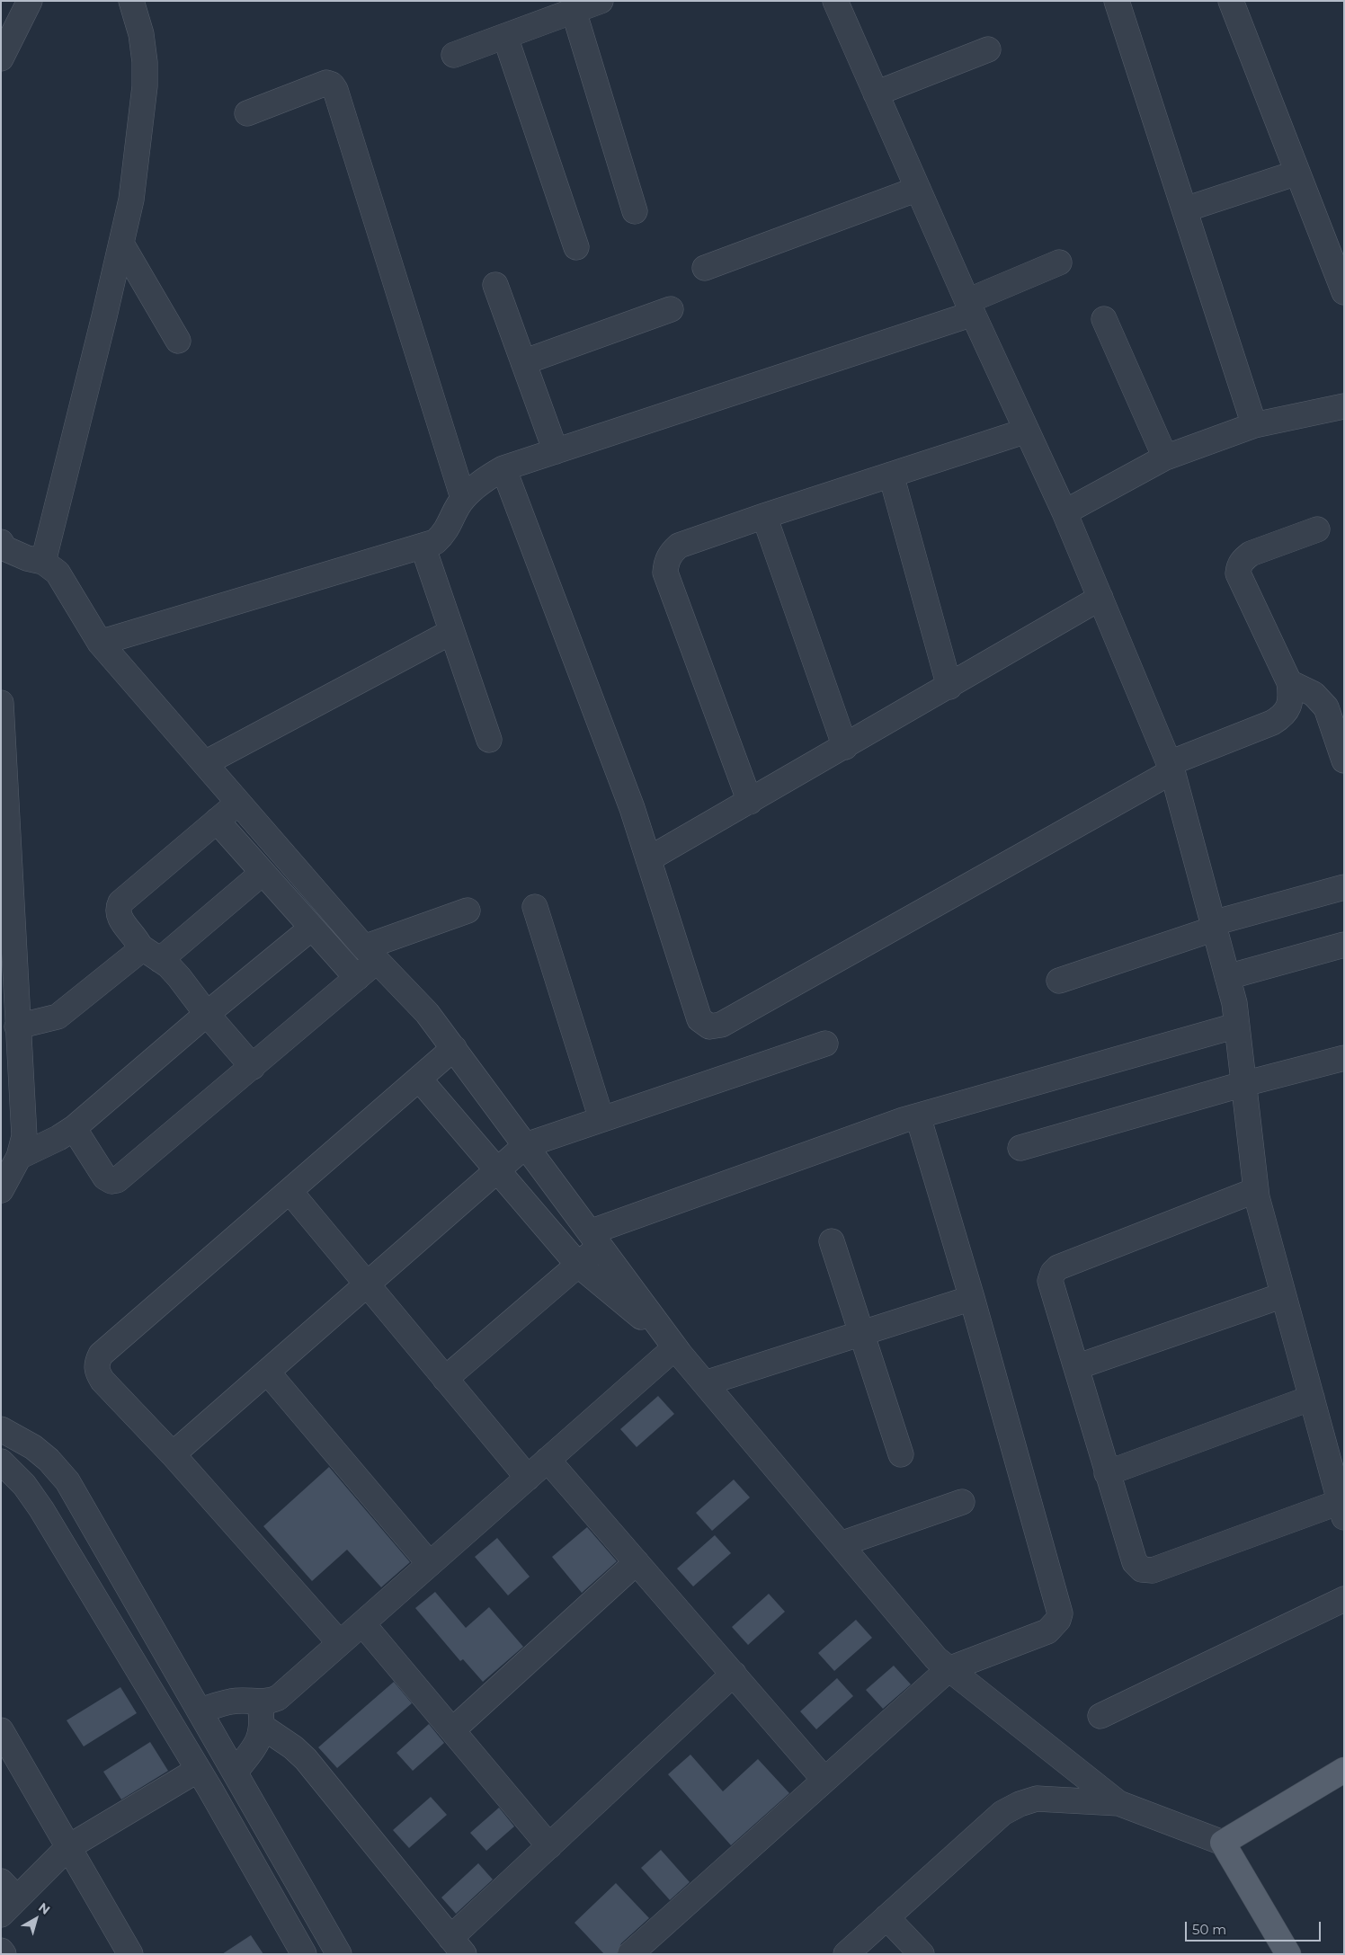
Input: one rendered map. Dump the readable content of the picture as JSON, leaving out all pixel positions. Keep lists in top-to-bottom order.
{
  "scale_bar": "50 m",
  "north": "top right"
}
